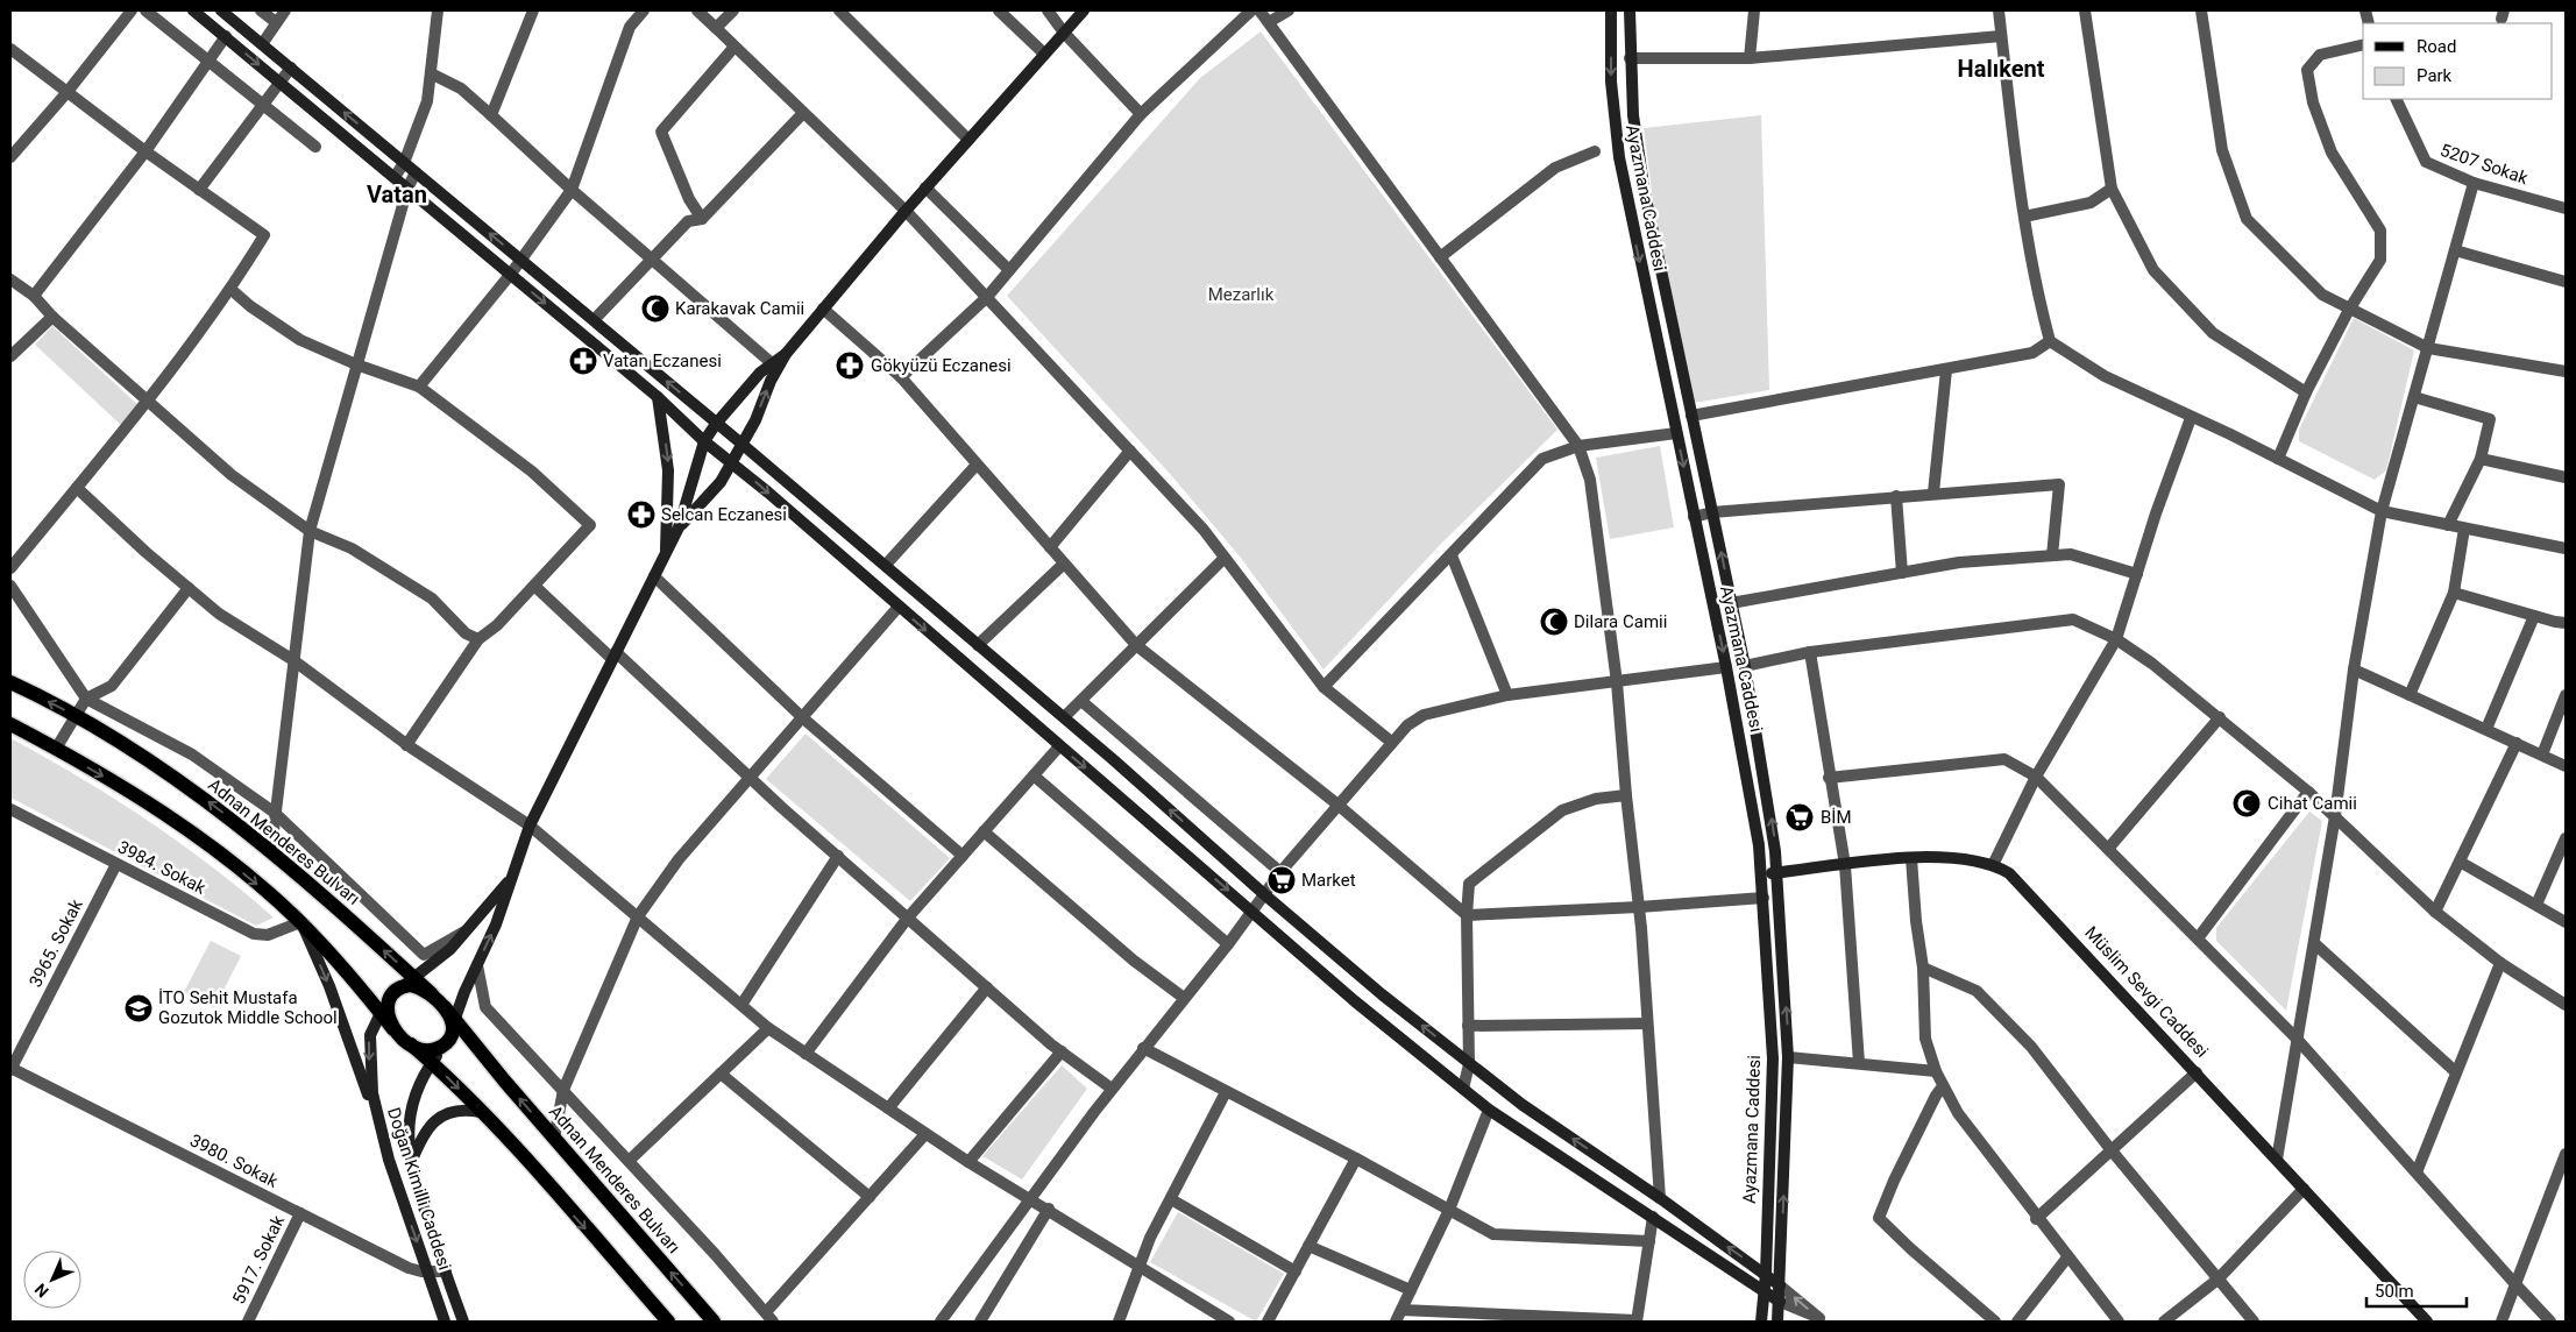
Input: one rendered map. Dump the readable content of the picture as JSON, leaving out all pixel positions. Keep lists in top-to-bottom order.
{
  "streets": {
    "main road": ["Adnan Menderes Bulvarı"],
    "street": [
      "5207 Sokak",
      "Ayazmana Caddesi",
      "3984. Sokak",
      "3965. Sokak",
      "Müslim Sevgi Caddesi",
      "3980. Sokak",
      "Doğan Kimilli Caddesi",
      "5917. Sokak"
    ]
  },
  "crossings": [
    ["Ayazmana Caddesi", "Müslim Sevgi Caddesi"],
    ["Adnan Menderes Bulvarı", "Doğan Kimilli Caddesi"],
    ["3984. Sokak", "3965. Sokak"],
    ["3965. Sokak", "3980. Sokak"],
    ["3980. Sokak", "Doğan Kimilli Caddesi"],
    ["3980. Sokak", "5917. Sokak"]
  ],
  "districts": ["Halıkent", "Vatan"],
  "parks": ["Mezarlık"],
  "places": {
    "mosque": ["Karakavak Camii", "Dilara Camii", "Cihat Camii"],
    "pharmacy": ["Vatan Eczanesi", "Gökyüzü Eczanesi", "Selcan Eczanesi"],
    "supermarket": ["BİM", "Market"],
    "school or university": ["İTO Sehit Mustafa Gozutok Middle School"]
  },
  "legend": ["Road", "Park"],
  "scale_bar": "50 m",
  "north": "bottom left"
}
